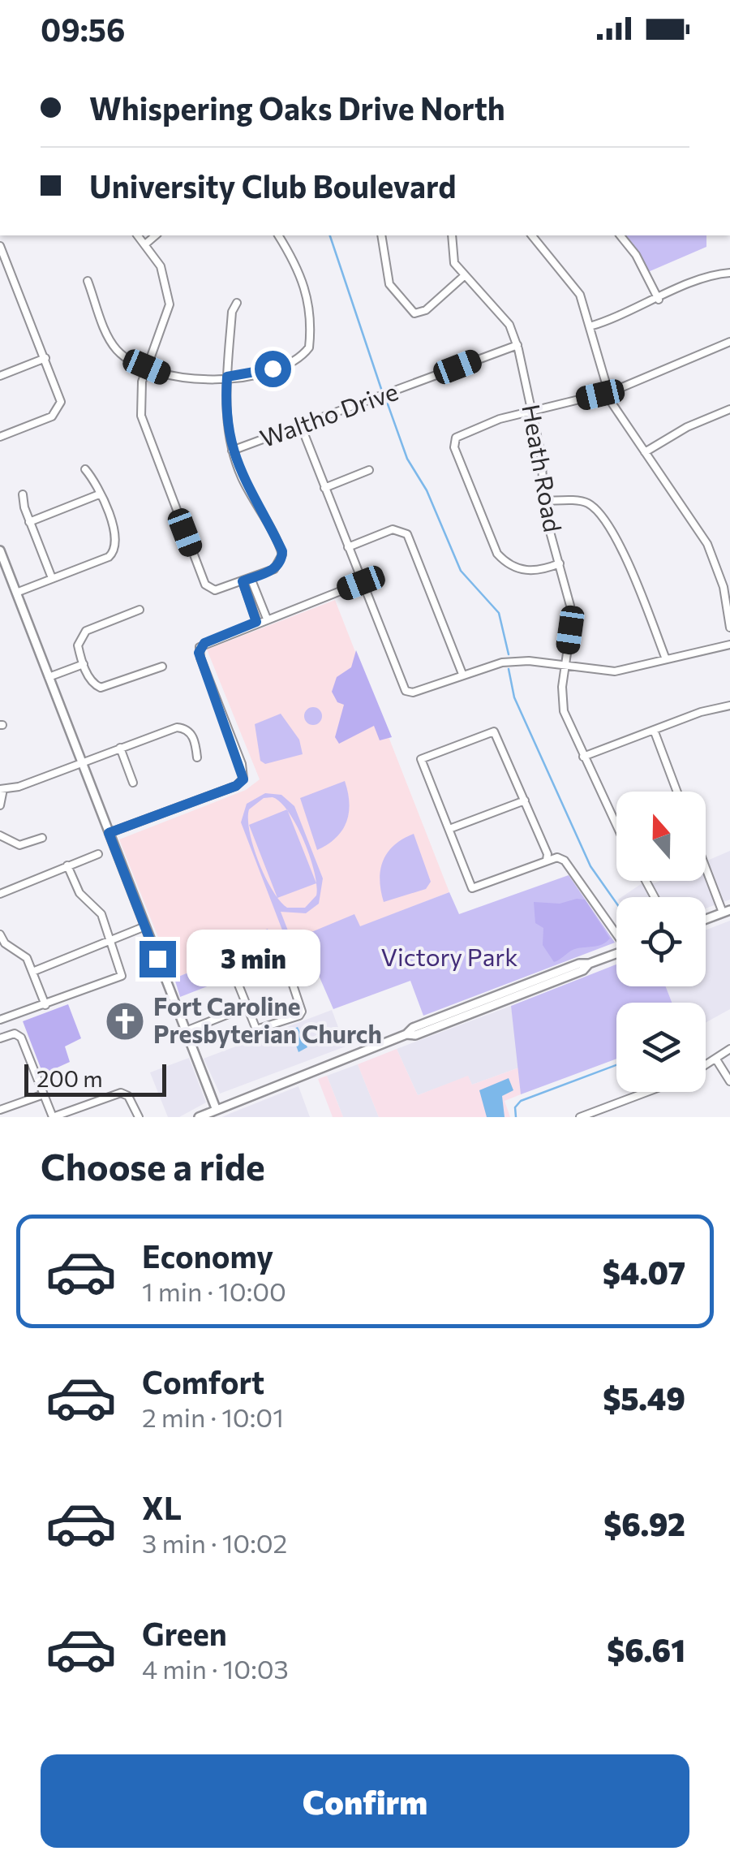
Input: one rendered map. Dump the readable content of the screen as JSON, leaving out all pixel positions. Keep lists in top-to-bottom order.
{
  "streets": {
    "street": ["Waltho Drive", "Heath Road"]
  },
  "crossings": [
    ["Waltho Drive", "Heath Road"]
  ],
  "parks": ["Victory Park"],
  "places": {
    "church": ["Fort Caroline Presbyterian Church"]
  },
  "scale_bar": "200 m",
  "north": "top",
  "page": {
    "status": "09:56",
    "banner": ["Whispering Oaks Drive North", "University Club Boulevard"],
    "bubble": "3 min",
    "scale": "200 m",
    "heading": "Choose a ride",
    "list": [
      {
        "name": "Economy",
        "note": "1 min · 10:00",
        "value": "$4.07"
      },
      {
        "name": "Comfort",
        "note": "2 min · 10:01",
        "value": "$5.49"
      },
      {
        "name": "XL",
        "note": "3 min · 10:02",
        "value": "$6.92"
      },
      {
        "name": "Green",
        "note": "4 min · 10:03",
        "value": "$6.61"
      }
    ],
    "buttons": "Confirm"
  }
}
